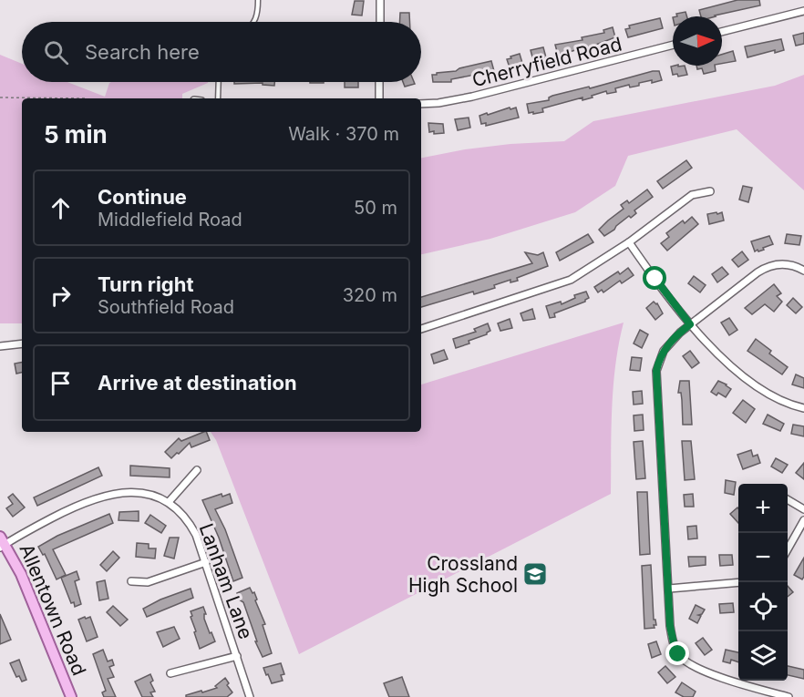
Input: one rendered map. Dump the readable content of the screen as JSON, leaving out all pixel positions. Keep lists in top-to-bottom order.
{
  "streets": {
    "main road": ["Allentown Road"],
    "street": ["Cherryfield Road", "Lanham Lane"]
  },
  "crossings": [
    ["Lanham Lane", "Allentown Road"]
  ],
  "places": {
    "school or university": ["Crossland High School"]
  },
  "north": "right",
  "page": {
    "search": "Search here",
    "heading": ["5 min", "Walk · 370 m"],
    "list": [
      ["Continue", "Middlefield Road", "50 m"],
      ["Turn right", "Southfield Road", "320 m"],
      "Arrive at destination"
    ],
    "map_buttons": ["+", "−"]
  }
}
